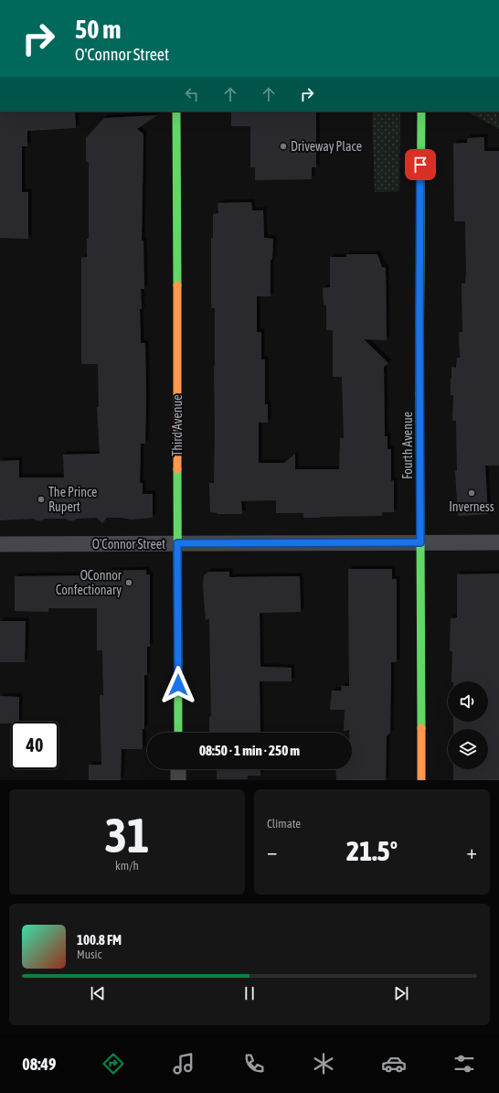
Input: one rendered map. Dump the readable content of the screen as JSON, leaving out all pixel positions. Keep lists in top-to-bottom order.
{
  "streets": {
    "street": ["Third Avenue", "Fourth Avenue", "O'Connor Street"]
  },
  "crossings": [
    ["Third Avenue", "O'Connor Street"],
    ["Fourth Avenue", "O'Connor Street"]
  ],
  "places": [
    "Driveway Place",
    "Inverness",
    "The Prince Rupert",
    "OConnor Confectionary"
  ],
  "page": {
    "turn": ["50 m", "O'Connor Street"],
    "limit": "40",
    "trip": "08:50 · 1 min · 250 m",
    "tile": [
      ["31", "km/h"],
      "Climate"
    ],
    "heat": ["−", "21.5°", "+"],
    "song": ["100.8 FM", "Music"],
    "tabs": "08:49"
  }
}
